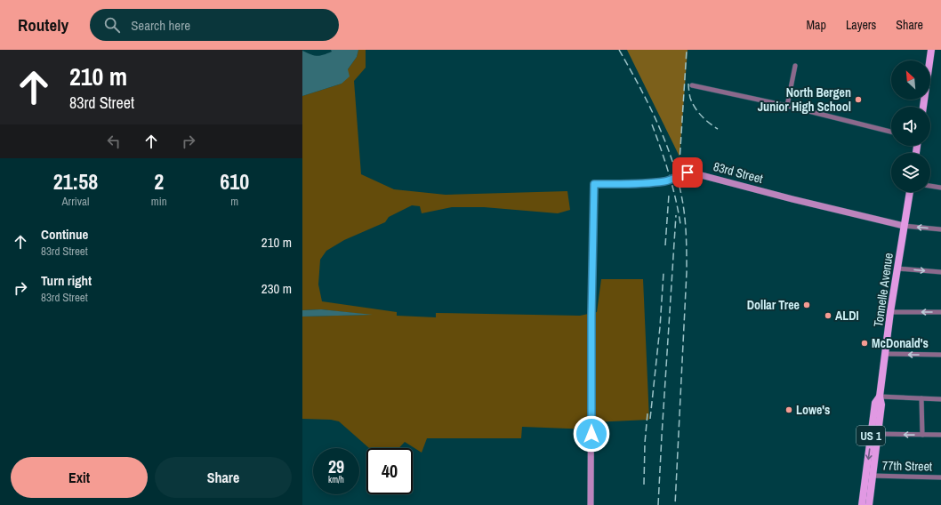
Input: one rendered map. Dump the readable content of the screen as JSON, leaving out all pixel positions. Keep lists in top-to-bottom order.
{
  "streets": {
    "main road": ["Tonnelle Avenue", "US 1"],
    "street": ["83rd Street", "77th Street"]
  },
  "crossings": [
    ["83rd Street", "Tonnelle Avenue"],
    ["Tonnelle Avenue", "77th Street"]
  ],
  "places": [
    "North Bergen Junior High School",
    "Dollar Tree",
    "ALDI",
    "McDonald's",
    "Lowe's"
  ],
  "north": "top left",
  "page": {
    "header": "Routely",
    "search": "Search here",
    "nav": ["Map", "Layers", "Share"],
    "turn": ["210 m", "83rd Street"],
    "eta": [
      "21:58",
      "Arrival",
      "2",
      "min",
      "610",
      "m"
    ],
    "list": [
      {
        "name": "Continue",
        "note": "83rd Street",
        "value": "210 m"
      },
      {
        "name": "Turn right",
        "note": "83rd Street",
        "value": "230 m"
      }
    ],
    "speed": "29 km/h",
    "limit": "40",
    "buttons": ["Exit", "Share"]
  }
}
